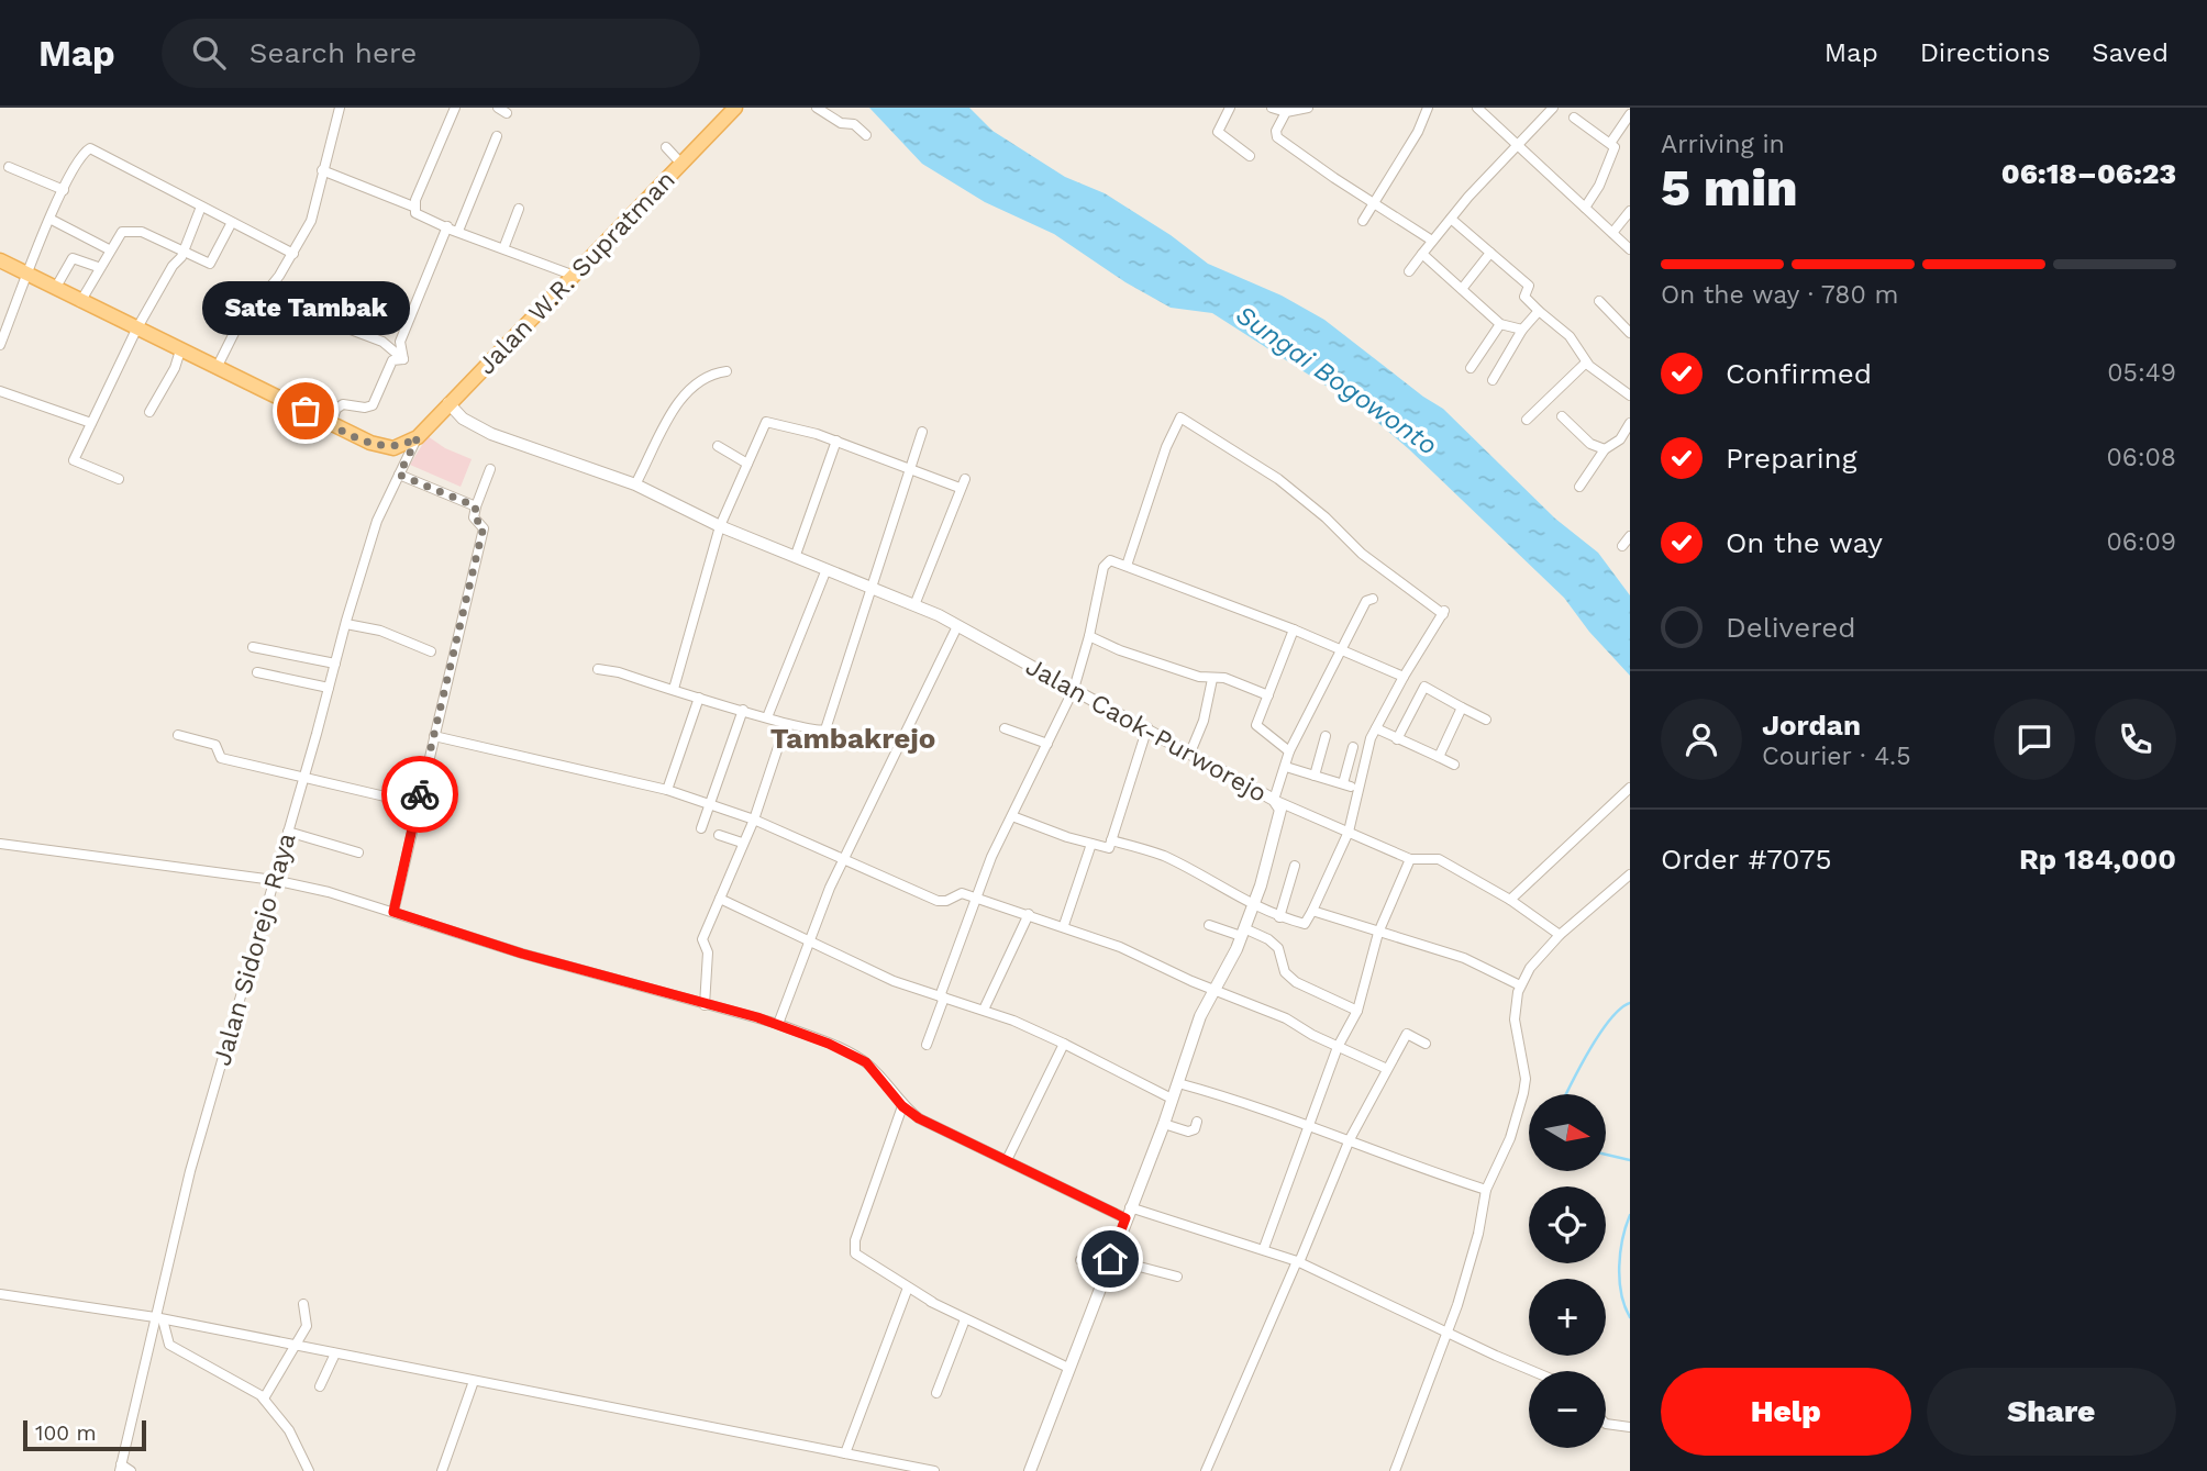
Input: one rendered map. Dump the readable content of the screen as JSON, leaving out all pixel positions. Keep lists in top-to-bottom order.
{
  "streets": {
    "main road": ["Jalan W.R. Supratman"],
    "street": ["Jalan Caok-Purworejo", "Jalan Sidorejo Raya"]
  },
  "crossings": [
    ["Jalan W.R. Supratman", "Jalan Caok-Purworejo"],
    ["Jalan W.R. Supratman", "Jalan Sidorejo Raya"]
  ],
  "districts": ["Tambakrejo"],
  "water": ["Sungai Bogowonto"],
  "places": ["Sate Tambak"],
  "scale_bar": "100 m",
  "north": "right",
  "page": {
    "header": "Map",
    "search": "Search here",
    "nav": ["Map", "Directions", "Saved"],
    "heading": ["5 min", "Arriving in", "06:18–06:23"],
    "panel": [
      "Jordan",
      "Courier · 4.5",
      "Order #7075",
      "Rp 184,000"
    ],
    "bar": "On the way · 780 m",
    "bubble": "Sate Tambak",
    "list": [
      ["Confirmed", "05:49"],
      ["Preparing", "06:08"],
      ["On the way", "06:09"],
      "Delivered"
    ],
    "map_buttons": ["+", "−"],
    "buttons": ["Help", "Share"],
    "scale": "100 m"
  }
}
